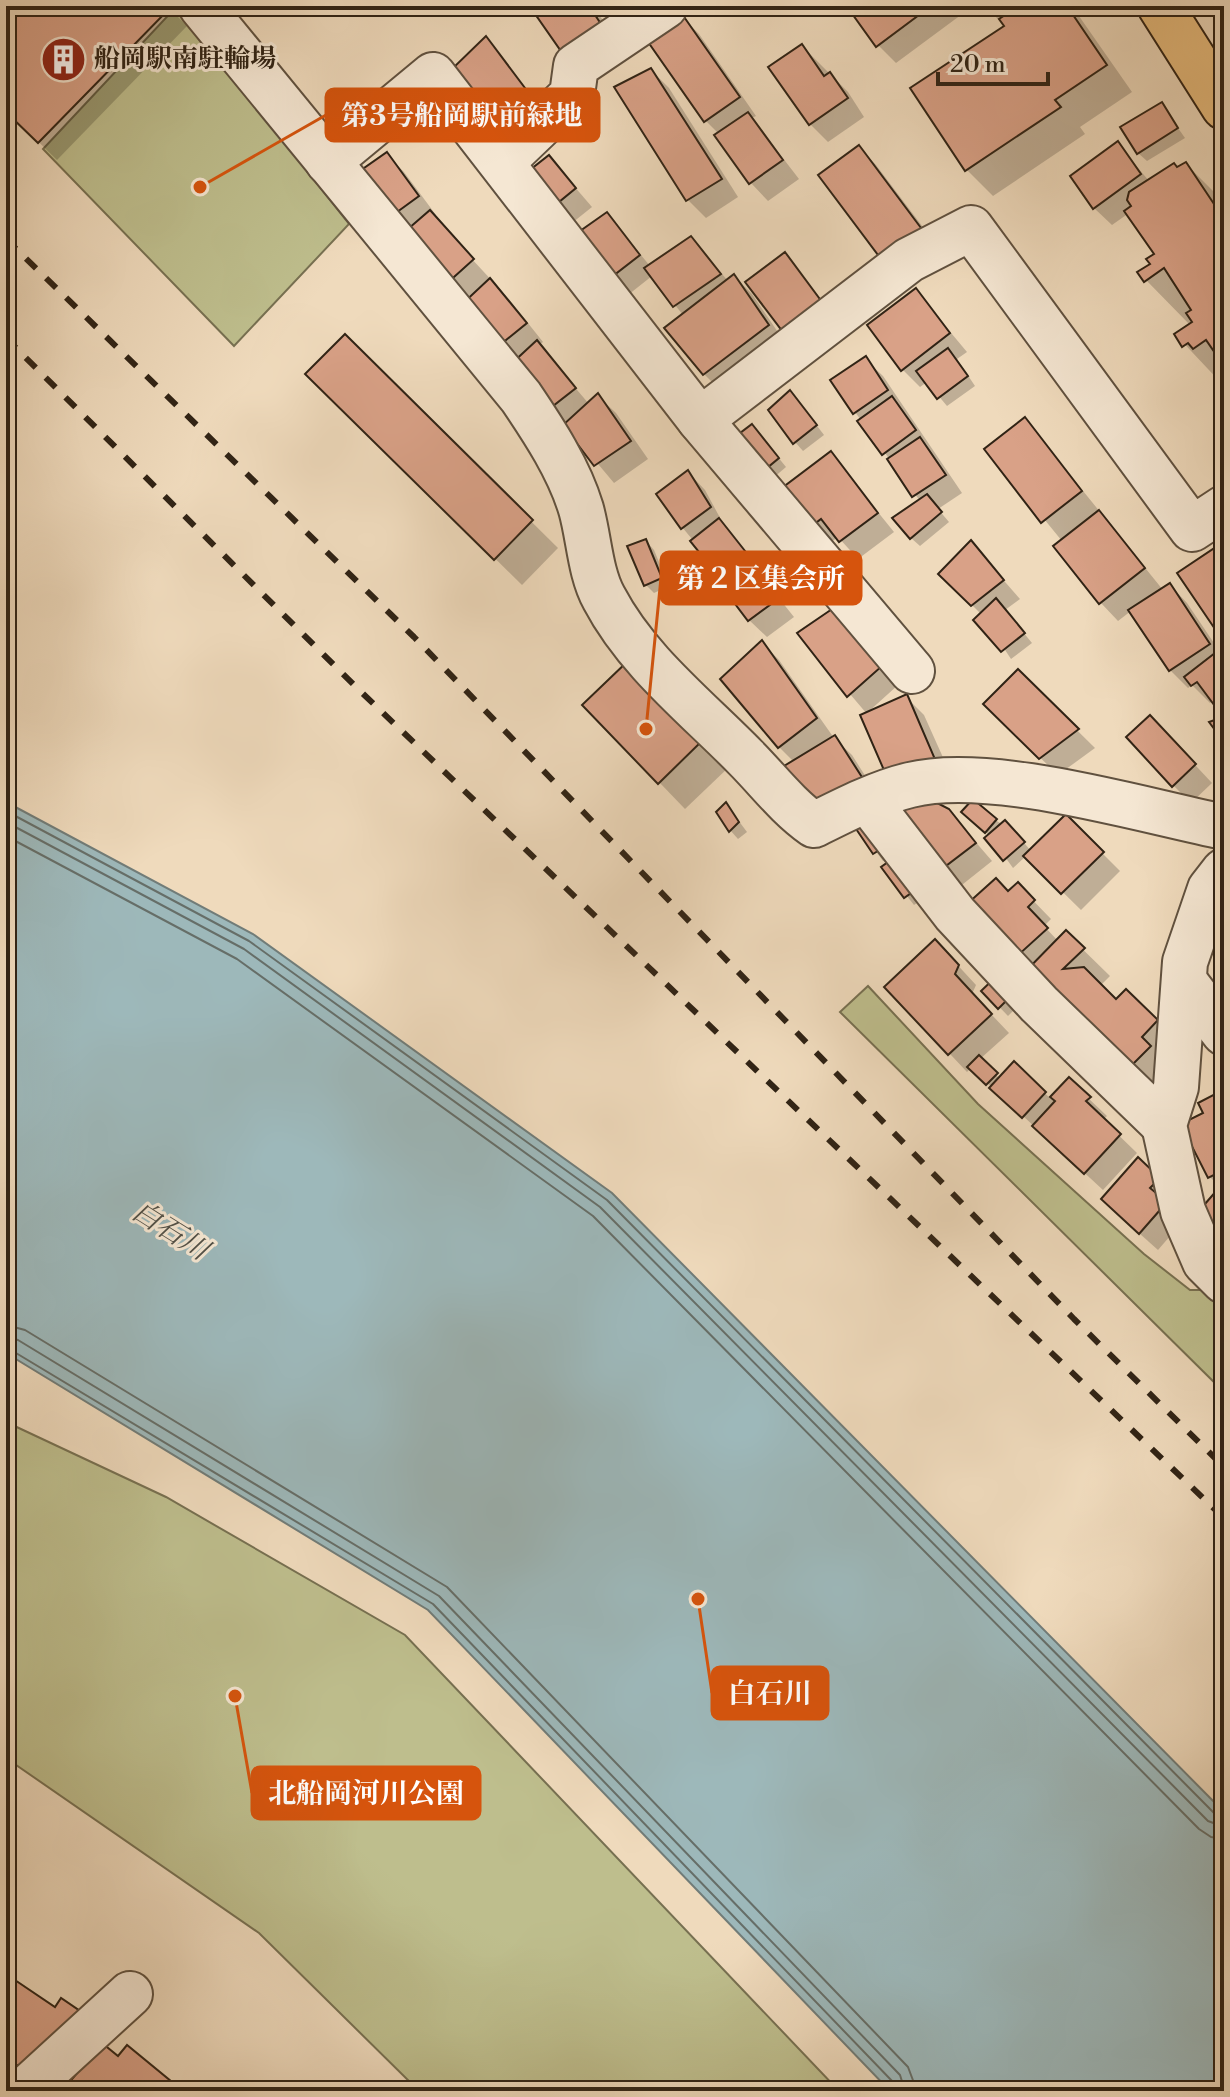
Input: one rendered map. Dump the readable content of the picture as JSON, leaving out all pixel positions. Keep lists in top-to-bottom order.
{
  "water": ["白石川"],
  "places": {
    "building": ["船岡駅南駐輪場"],
    "other": [
      "第3号船岡駅前緑地",
      "第２区集会所",
      "白石川",
      "北船岡河川公園"
    ]
  },
  "scale_bar": "20 m"
}
